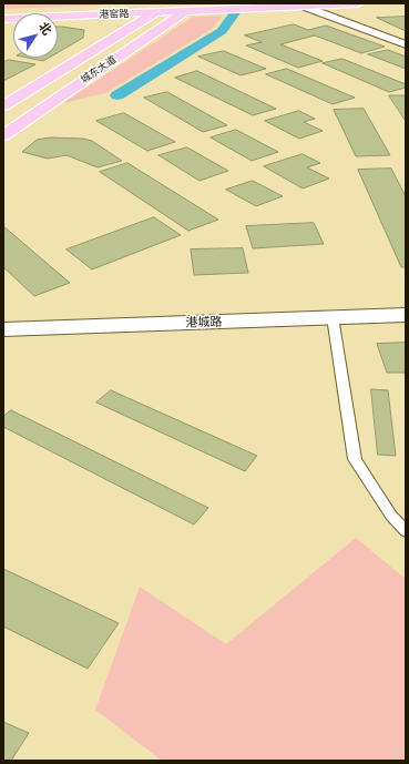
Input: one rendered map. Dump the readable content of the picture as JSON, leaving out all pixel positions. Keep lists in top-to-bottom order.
{
  "streets": {
    "main road": ["港窑路", "城东大道"],
    "street": ["港城路"]
  },
  "crossings": [
    ["港窑路", "城东大道"]
  ],
  "north": "top right"
}
